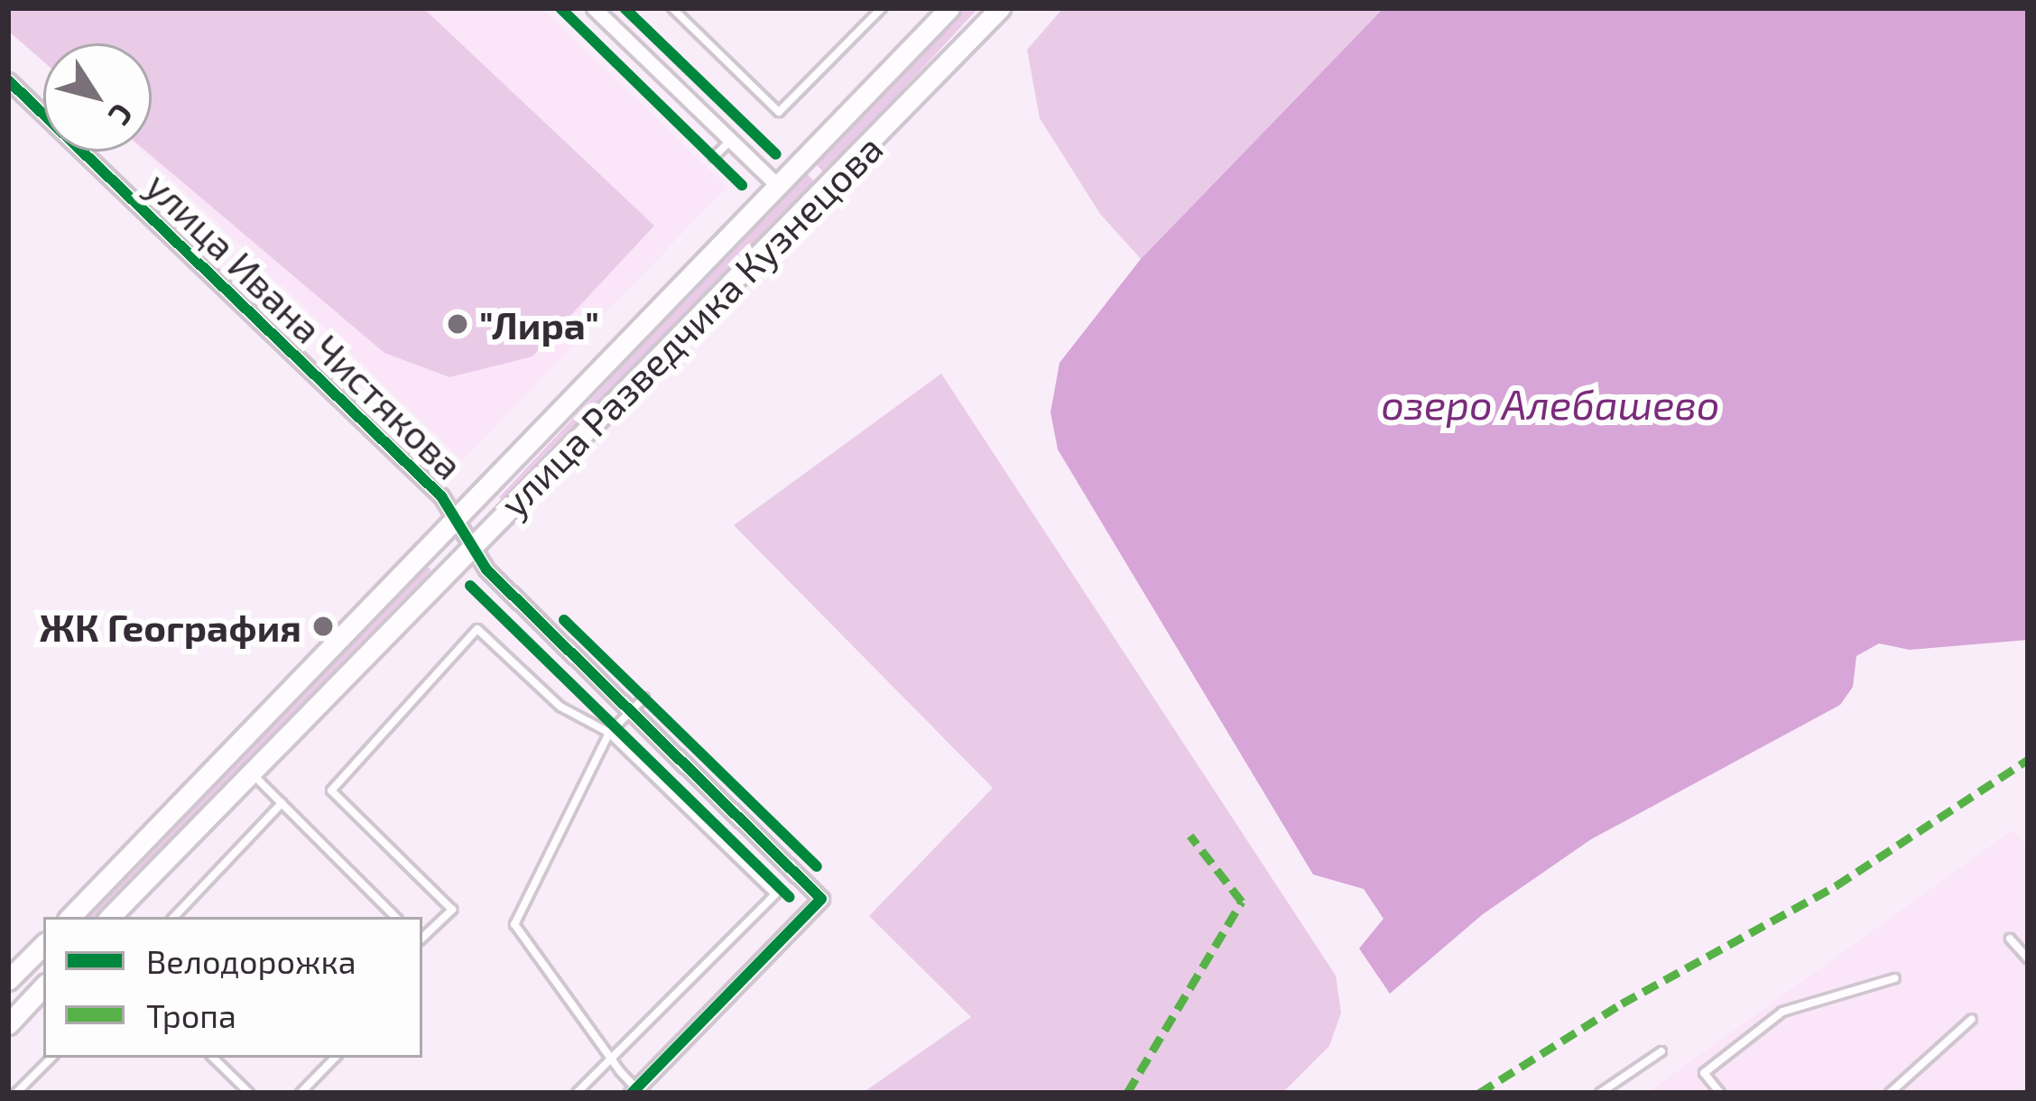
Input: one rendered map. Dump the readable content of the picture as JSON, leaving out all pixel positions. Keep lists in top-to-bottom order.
{
  "streets": {
    "main road": ["улица Разведчика Кузнецова"],
    "street": ["улица Ивана Чистякова"]
  },
  "crossings": [
    ["улица Ивана Чистякова", "улица Разведчика Кузнецова"]
  ],
  "water": ["озеро Алебашево"],
  "places": ["\"Лира\"", "ЖК География"],
  "legend": ["Велодорожка", "Тропа"],
  "north": "bottom right"
}
